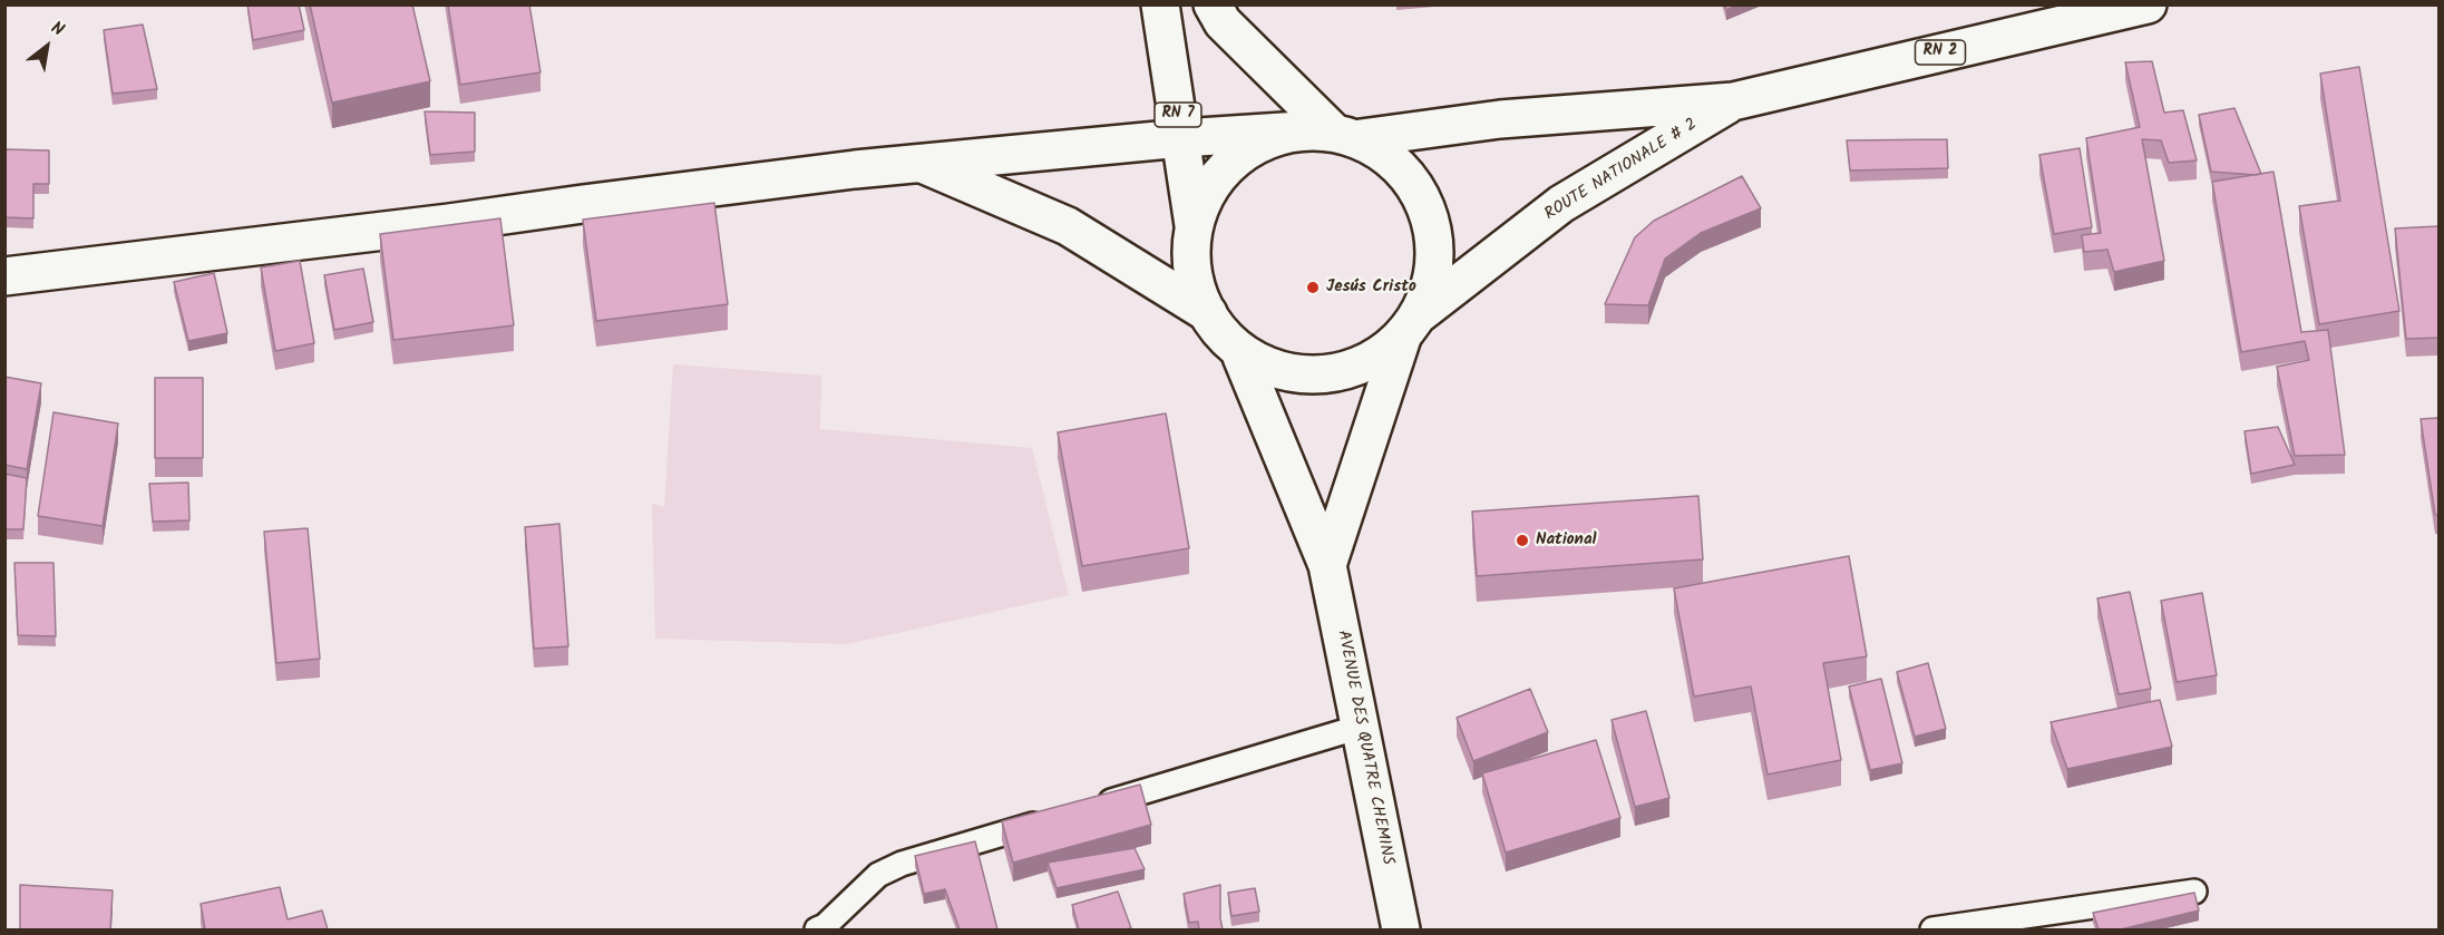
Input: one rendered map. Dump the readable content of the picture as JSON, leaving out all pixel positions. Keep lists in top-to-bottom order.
{
  "streets": {
    "main road": [
      "RN 2",
      "RN 7",
      "ROUTE NATIONALE # 2",
      "AVENUE DES QUATRE CHEMINS"
    ]
  },
  "crossings": [
    ["ROUTE NATIONALE # 2", "AVENUE DES QUATRE CHEMINS"]
  ],
  "places": ["Jesús Cristo", "National"],
  "north": "top right"
}
